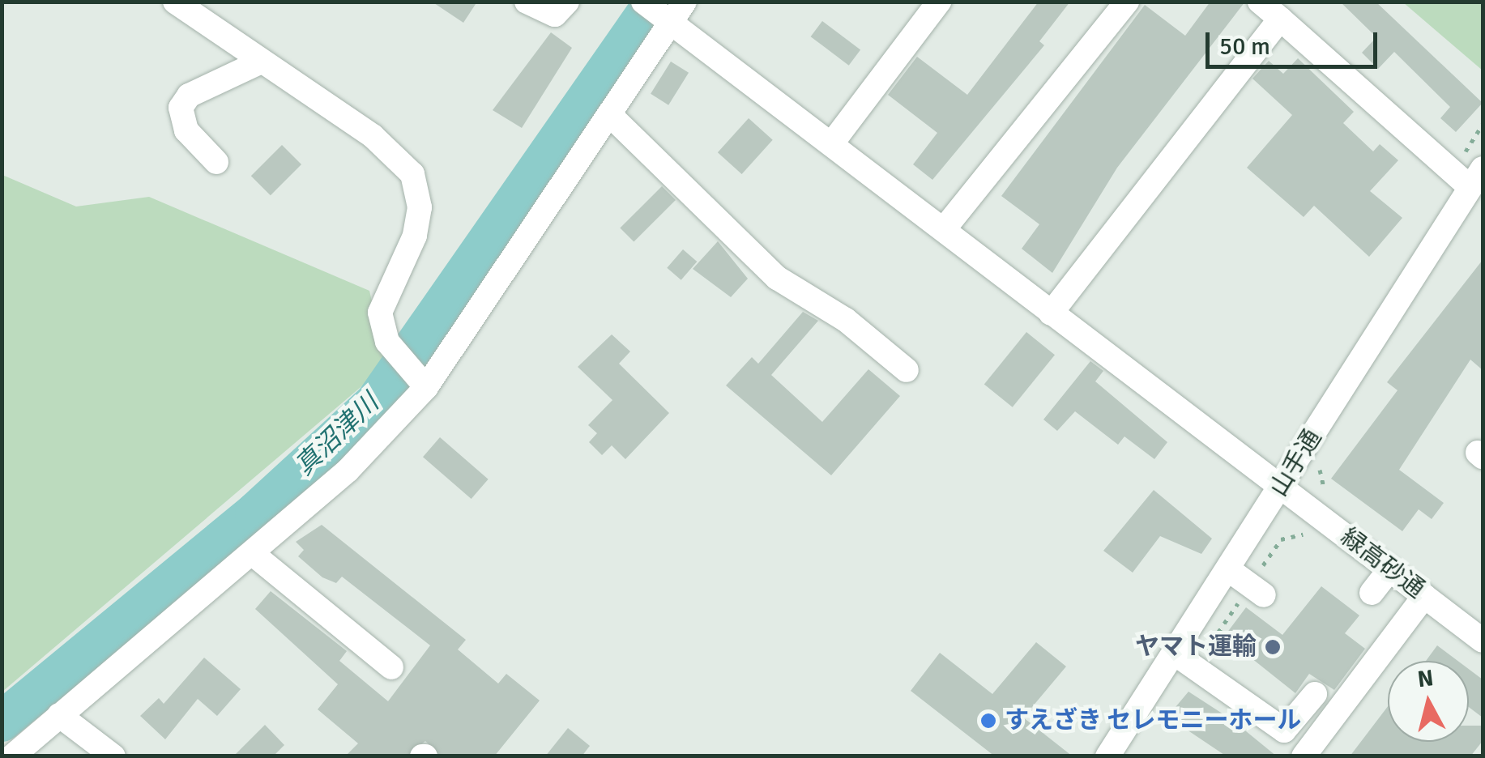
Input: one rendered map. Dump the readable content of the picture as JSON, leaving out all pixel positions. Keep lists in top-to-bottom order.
{
  "streets": {
    "street": ["山手通", "緑高砂通"]
  },
  "crossings": [
    ["山手通", "緑高砂通"]
  ],
  "water": ["真沼津川"],
  "places": ["ヤマト運輸", "すえざき セレモニーホール"],
  "scale_bar": "50 m",
  "north": "top"
}
